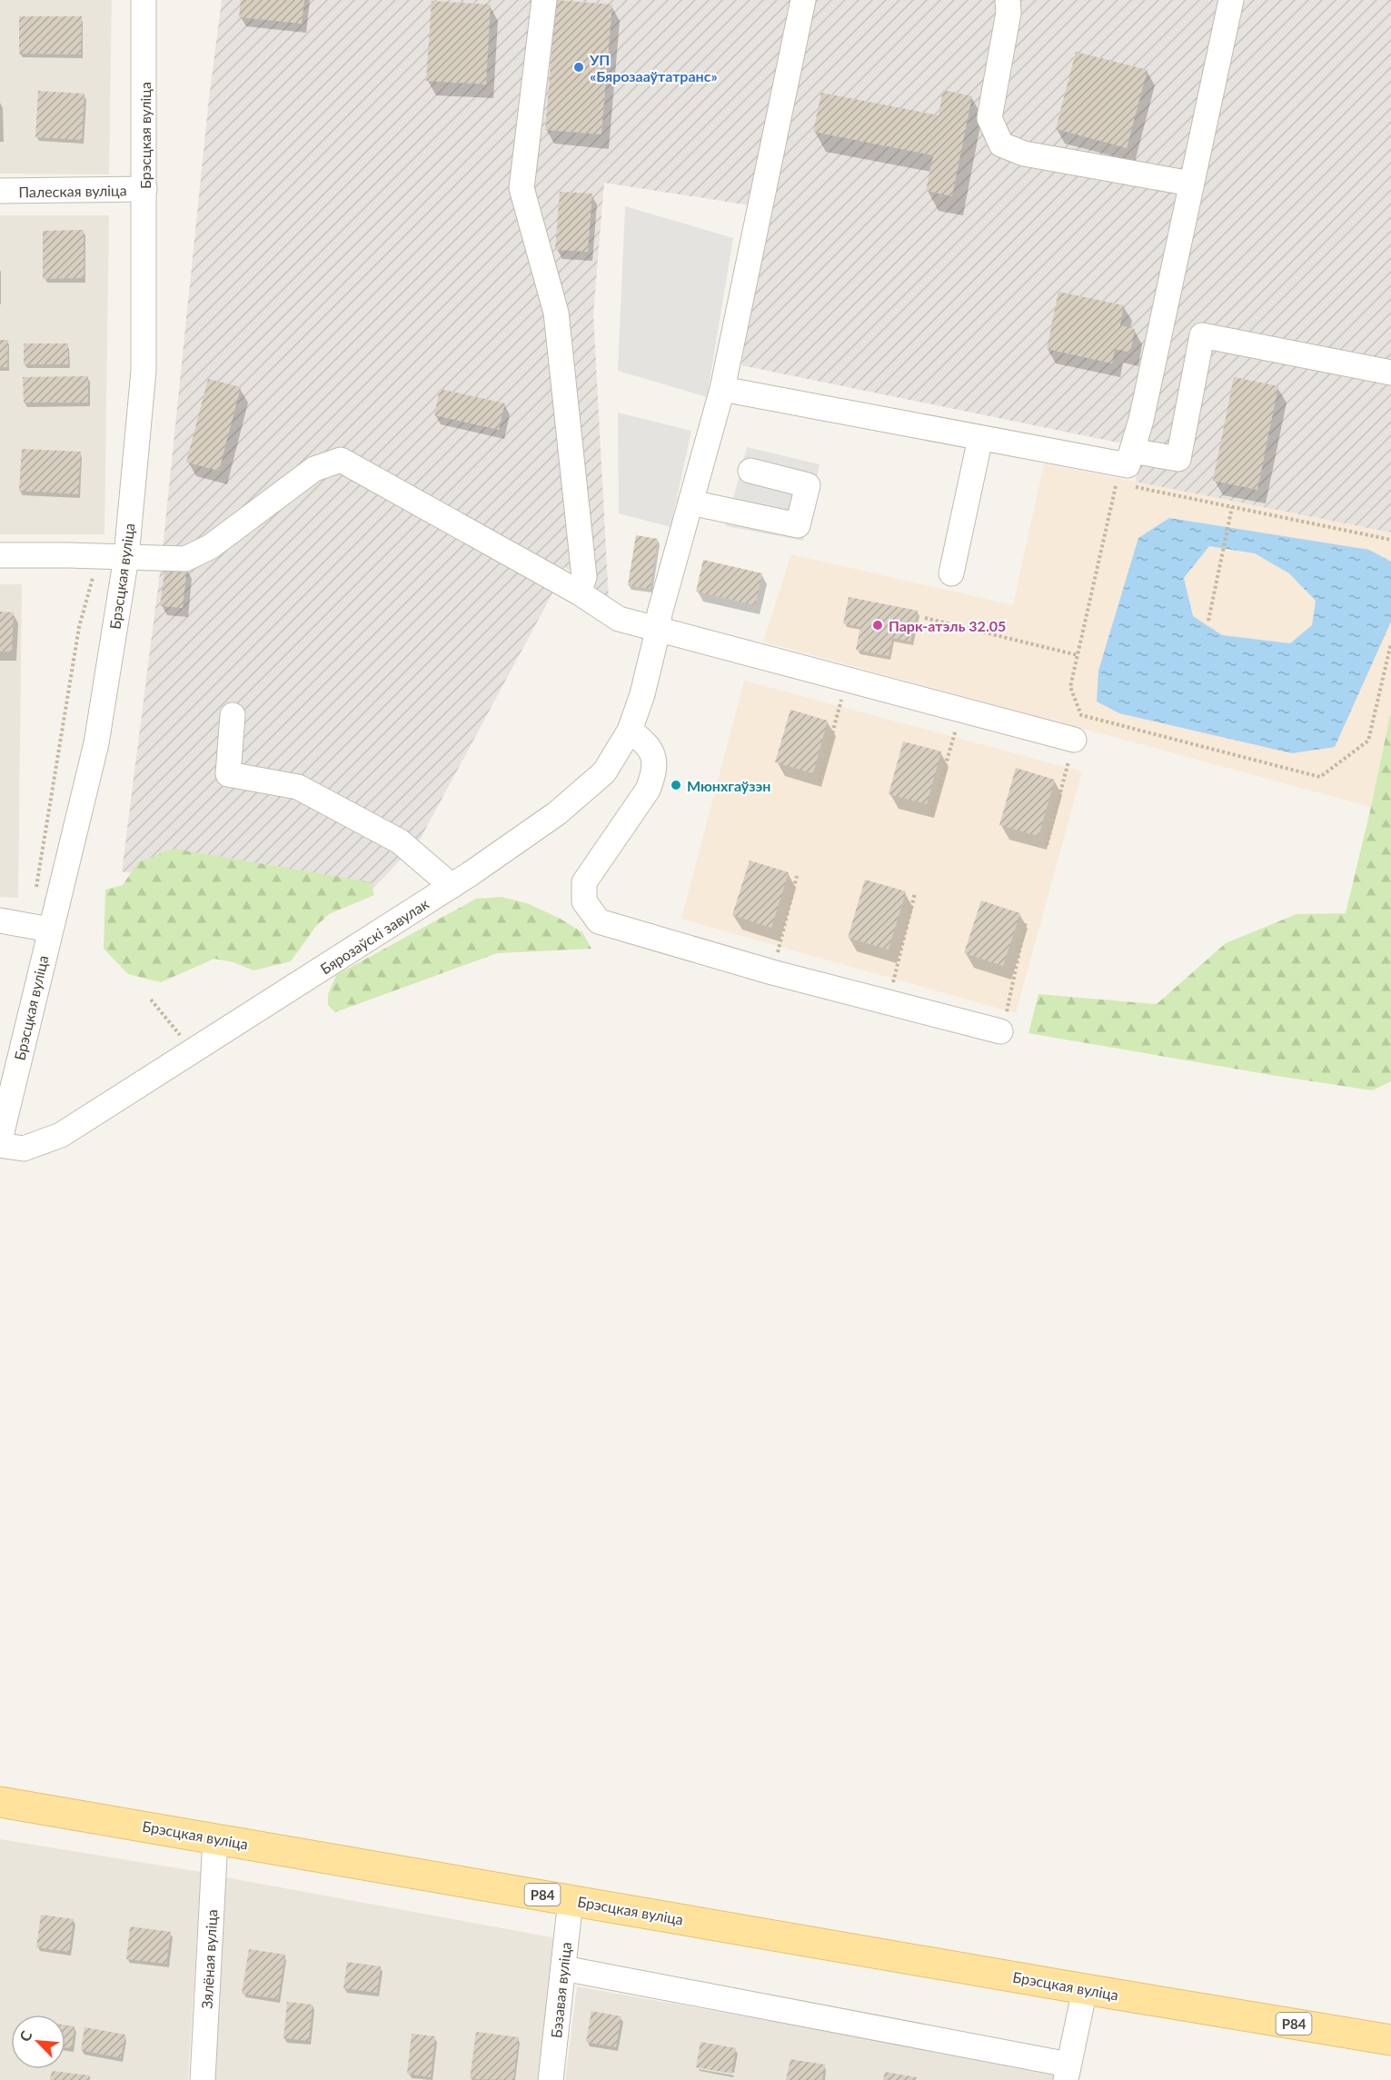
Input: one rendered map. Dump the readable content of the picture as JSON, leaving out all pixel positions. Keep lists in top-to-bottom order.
{
  "streets": {
    "main road": ["Брэсцкая вуліца", "Р84"],
    "street": [
      "Палеская вуліца",
      "Бярозаўскі завулак",
      "Зялёная вуліца",
      "Бэзавая вуліца"
    ]
  },
  "crossings": [
    ["Брэсцкая вуліца", "Палеская вуліца"],
    ["Брэсцкая вуліца", "Зялёная вуліца"],
    ["Брэсцкая вуліца", "Бэзавая вуліца"]
  ],
  "places": ["УП «Бярозааўтатранс»", "Парк-атэль 32.05", "Мюнхгаўзэн"],
  "north": "top left"
}
